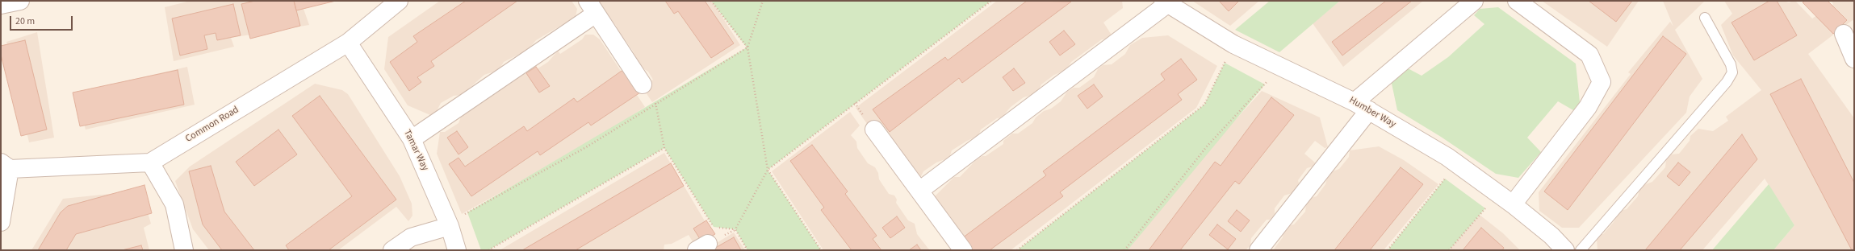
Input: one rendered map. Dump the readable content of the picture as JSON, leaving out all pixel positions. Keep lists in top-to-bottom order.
{
  "streets": {
    "street": ["Humber Way", "Common Road", "Tamar Way"]
  },
  "crossings": [
    ["Common Road", "Tamar Way"]
  ],
  "scale_bar": "20 m"
}
